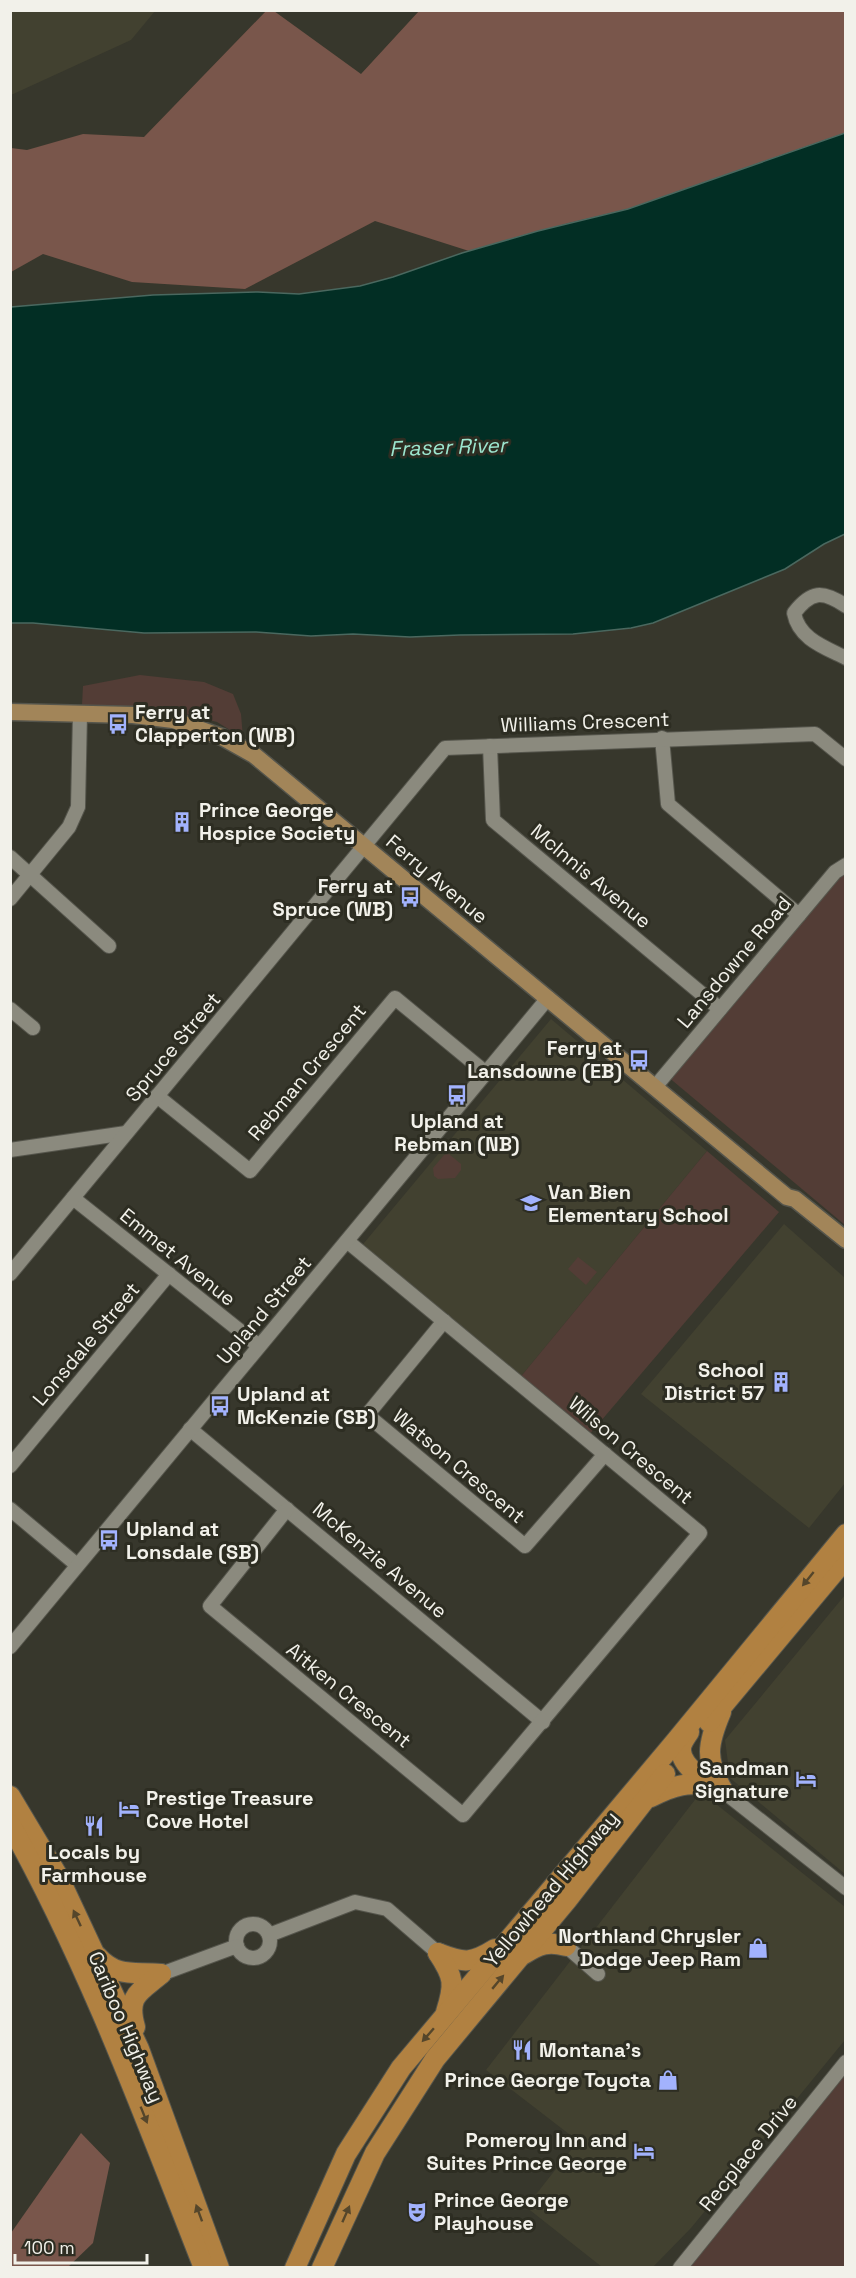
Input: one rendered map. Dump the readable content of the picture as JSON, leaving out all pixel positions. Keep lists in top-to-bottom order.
{
  "streets": {
    "highway": ["Yellowhead Highway", "Cariboo Highway"],
    "main road": ["Ferry Avenue"],
    "street": [
      "Williams Crescent",
      "McInnis Avenue",
      "Lansdowne Road",
      "Spruce Street",
      "Rebman Crescent",
      "Emmet Avenue",
      "Upland Street",
      "Lonsdale Street",
      "Wilson Crescent",
      "Watson Crescent",
      "McKenzie Avenue",
      "Aitken Crescent",
      "Recplace Drive"
    ]
  },
  "crossings": [
    ["Williams Crescent", "McInnis Avenue"],
    ["Williams Crescent", "Ferry Avenue"],
    ["Williams Crescent", "Spruce Street"],
    ["McInnis Avenue", "Lansdowne Road"],
    ["Ferry Avenue", "Lansdowne Road"],
    ["Ferry Avenue", "Spruce Street"],
    ["Ferry Avenue", "Upland Street"],
    ["Spruce Street", "Rebman Crescent"],
    ["Spruce Street", "Emmet Avenue"],
    ["Rebman Crescent", "Upland Street"],
    ["Emmet Avenue", "Upland Street"],
    ["Emmet Avenue", "Lonsdale Street"],
    ["Upland Street", "Wilson Crescent"],
    ["Upland Street", "McKenzie Avenue"],
    ["Wilson Crescent", "Watson Crescent"],
    ["Wilson Crescent", "McKenzie Avenue"],
    ["Wilson Crescent", "Aitken Crescent"],
    ["McKenzie Avenue", "Aitken Crescent"]
  ],
  "water": ["Fraser River"],
  "places": {
    "bus stop": [
      "Ferry at Clapperton (WB)",
      "Ferry at Spruce (WB)",
      "Ferry at Lansdowne (EB)",
      "Upland at Rebman (NB)",
      "Upland at McKenzie (SB)",
      "Upland at Lonsdale (SB)"
    ],
    "building": ["Prince George Hospice Society", "School District 57"],
    "school or university": ["Van Bien Elementary School"],
    "hotel": ["Sandman Signature", "Prestige Treasure Cove Hotel", "Pomeroy Inn and Suites Prince George"],
    "restaurant": ["Locals by Farmhouse", "Montana's"],
    "shop": ["Northland Chrysler Dodge Jeep Ram", "Prince George Toyota"],
    "theatre": ["Prince George Playhouse"]
  },
  "scale_bar": "100 m"
}
